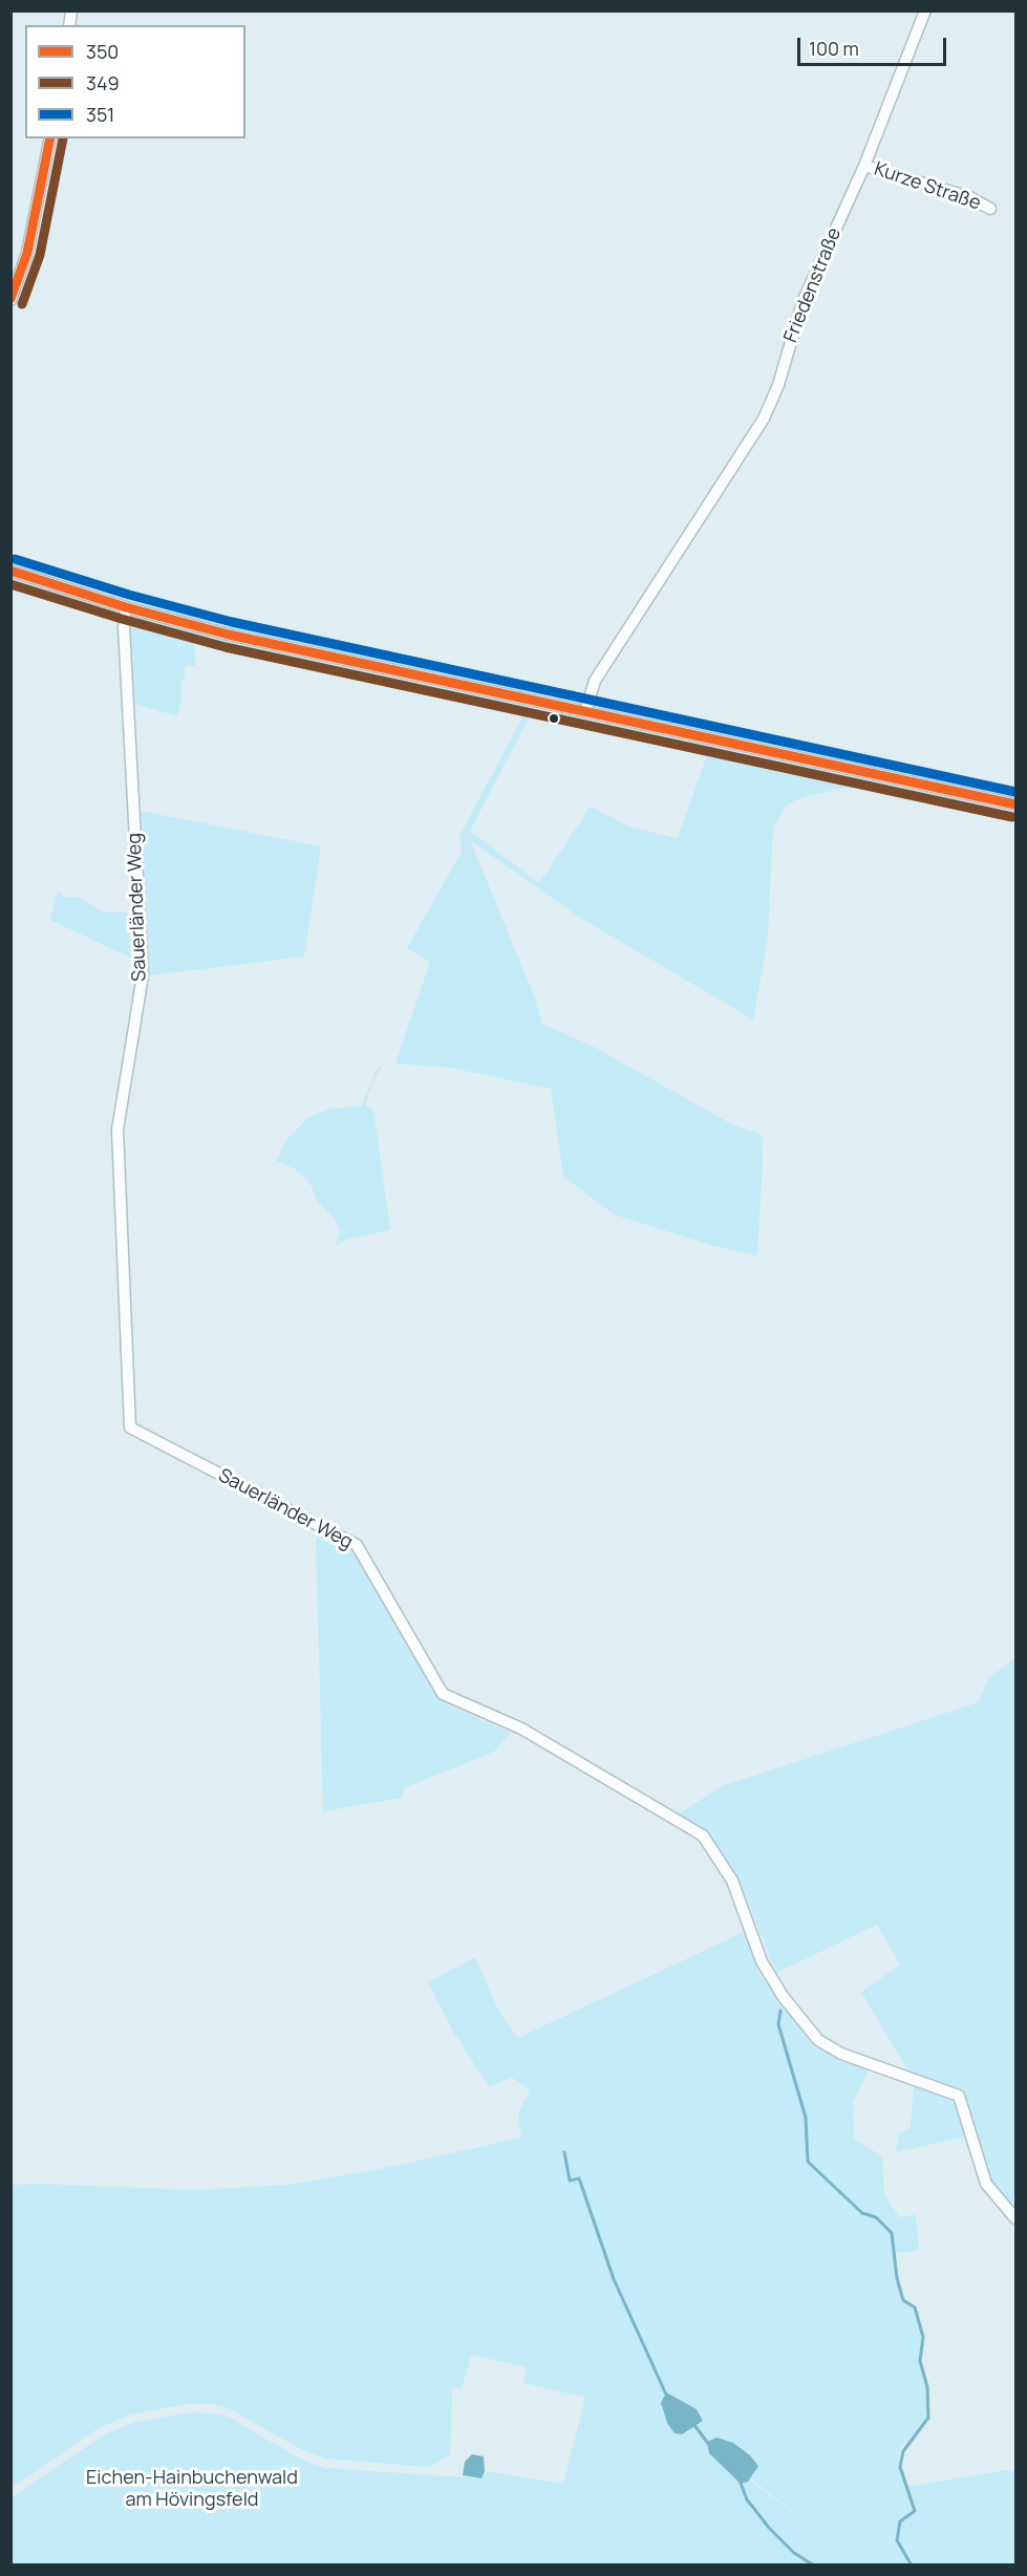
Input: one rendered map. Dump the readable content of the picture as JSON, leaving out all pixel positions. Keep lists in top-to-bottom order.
{
  "streets": {
    "street": ["Kurze Straße", "Friedenstraße", "Sauerländer Weg"]
  },
  "crossings": [
    ["Kurze Straße", "Friedenstraße"]
  ],
  "parks": ["Eichen-Hainbuchenwald am Hövingsfeld"],
  "lines": ["transit line 350", "transit line 349", "transit line 351"],
  "legend": ["350", "349", "351"],
  "scale_bar": "100 m"
}
